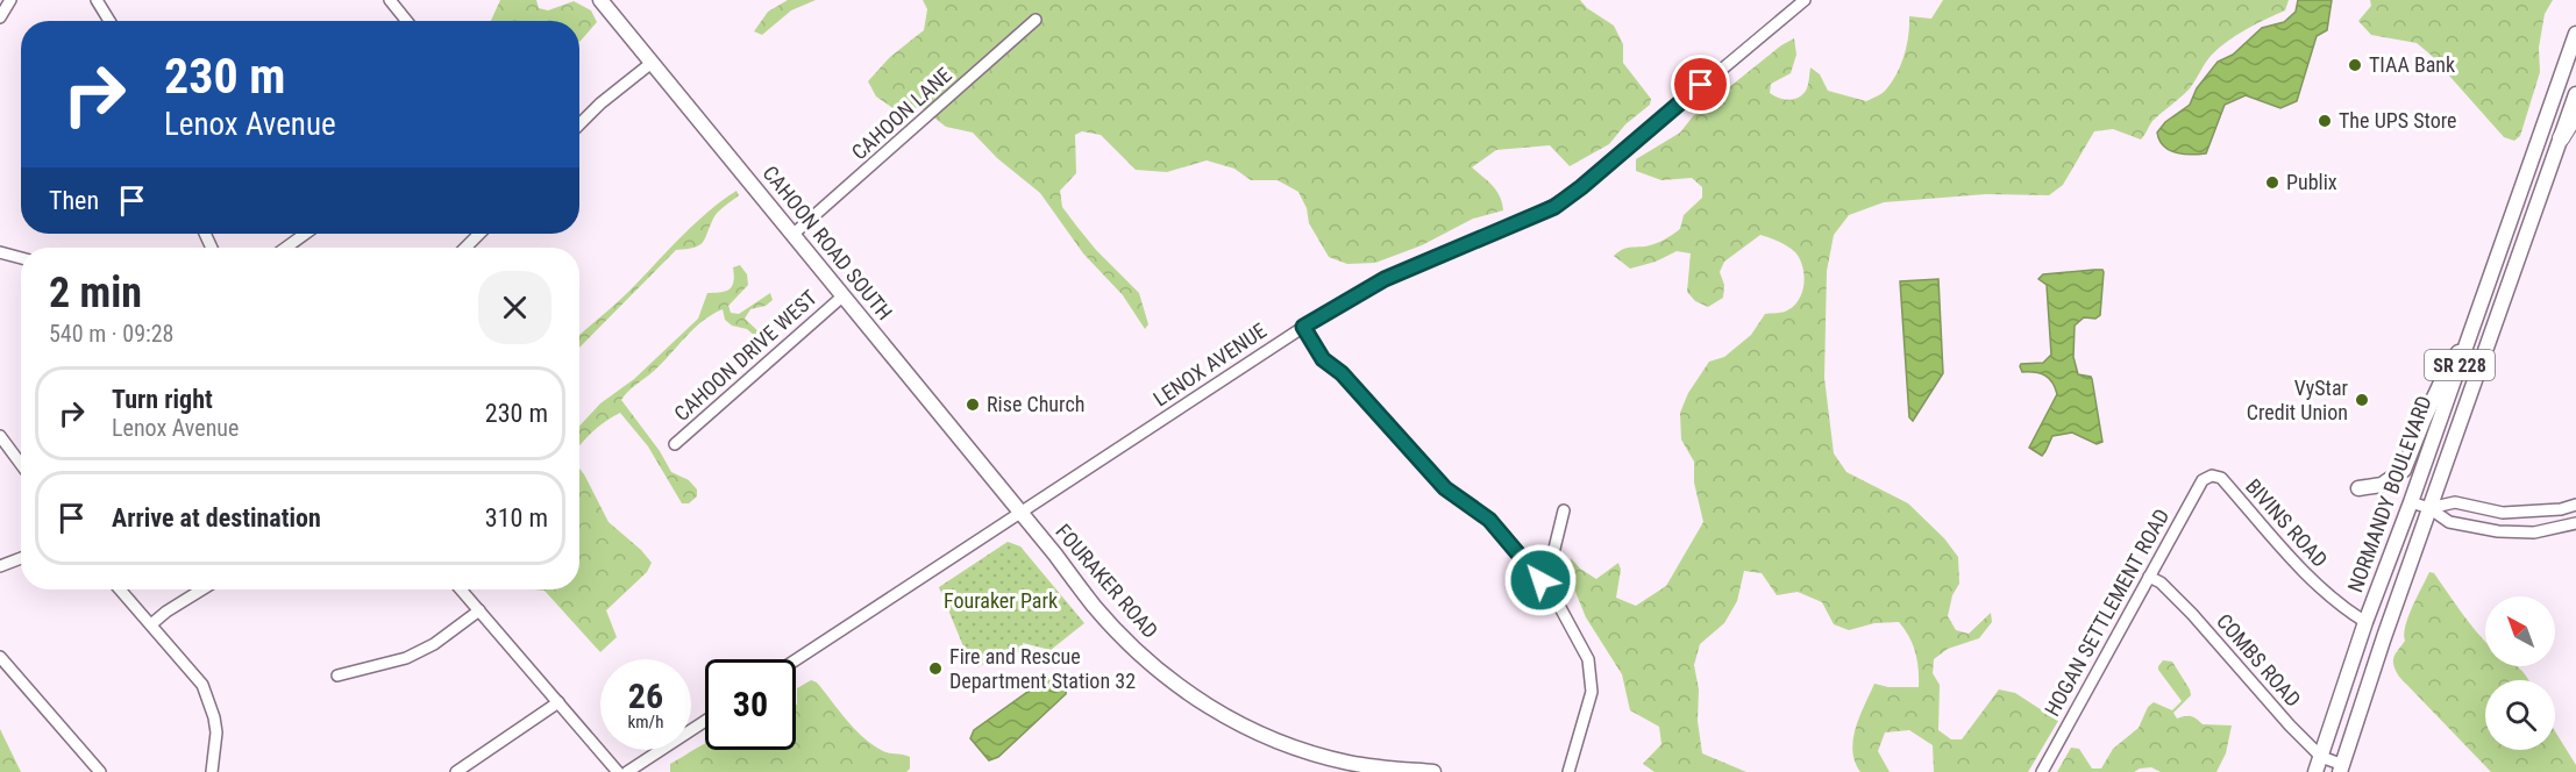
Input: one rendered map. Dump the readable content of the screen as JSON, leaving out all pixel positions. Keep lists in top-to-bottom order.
{
  "streets": {
    "main road": [
      "CAHOON ROAD SOUTH",
      "SR 228",
      "NORMANDY BOULEVARD",
      "FOURAKER ROAD"
    ],
    "street": [
      "CAHOON LANE",
      "CAHOON DRIVE WEST",
      "LENOX AVENUE",
      "BIVINS ROAD",
      "HOGAN SETTLEMENT ROAD",
      "COMBS ROAD"
    ]
  },
  "crossings": [
    ["CAHOON LANE", "CAHOON ROAD SOUTH"],
    ["CAHOON ROAD SOUTH", "CAHOON DRIVE WEST"],
    ["CAHOON ROAD SOUTH", "LENOX AVENUE"],
    ["CAHOON ROAD SOUTH", "FOURAKER ROAD"],
    ["LENOX AVENUE", "FOURAKER ROAD"],
    ["NORMANDY BOULEVARD", "BIVINS ROAD"],
    ["NORMANDY BOULEVARD", "COMBS ROAD"],
    ["BIVINS ROAD", "HOGAN SETTLEMENT ROAD"],
    ["HOGAN SETTLEMENT ROAD", "COMBS ROAD"]
  ],
  "parks": ["Fouraker Park"],
  "places": [
    "TIAA Bank",
    "The UPS Store",
    "Publix",
    "VyStar Credit Union",
    "Rise Church",
    "Fire and Rescue Department Station 32"
  ],
  "north": "top left",
  "page": {
    "turn": ["230 m", "Lenox Avenue"],
    "then": "Then",
    "heading": ["2 min", "540 m · 09:28"],
    "list": [
      {
        "name": "Turn right",
        "note": "Lenox Avenue",
        "value": "230 m"
      },
      {
        "name": "Arrive at destination",
        "value": "310 m"
      }
    ],
    "speed": "26 km/h",
    "limit": "30"
  }
}
